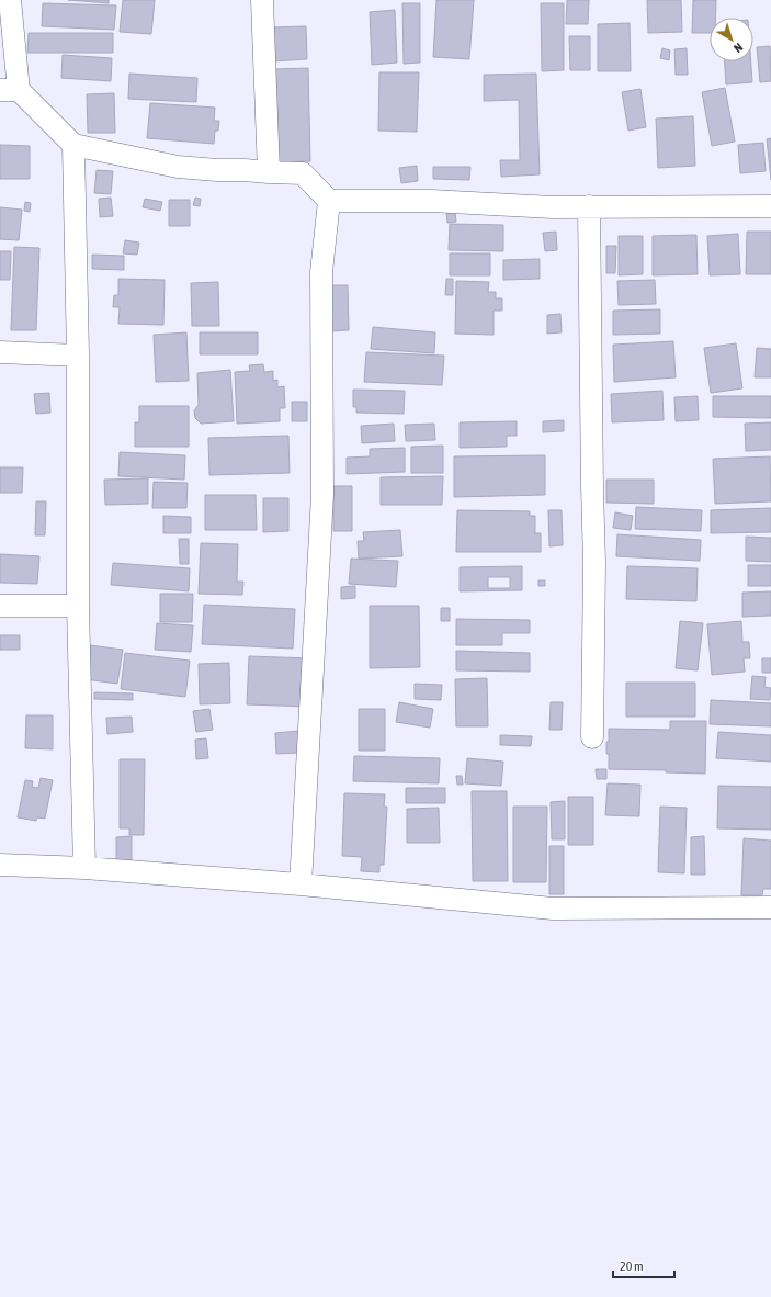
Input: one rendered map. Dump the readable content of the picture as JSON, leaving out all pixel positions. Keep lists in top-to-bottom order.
{
  "scale_bar": "20 m",
  "north": "bottom right"
}
